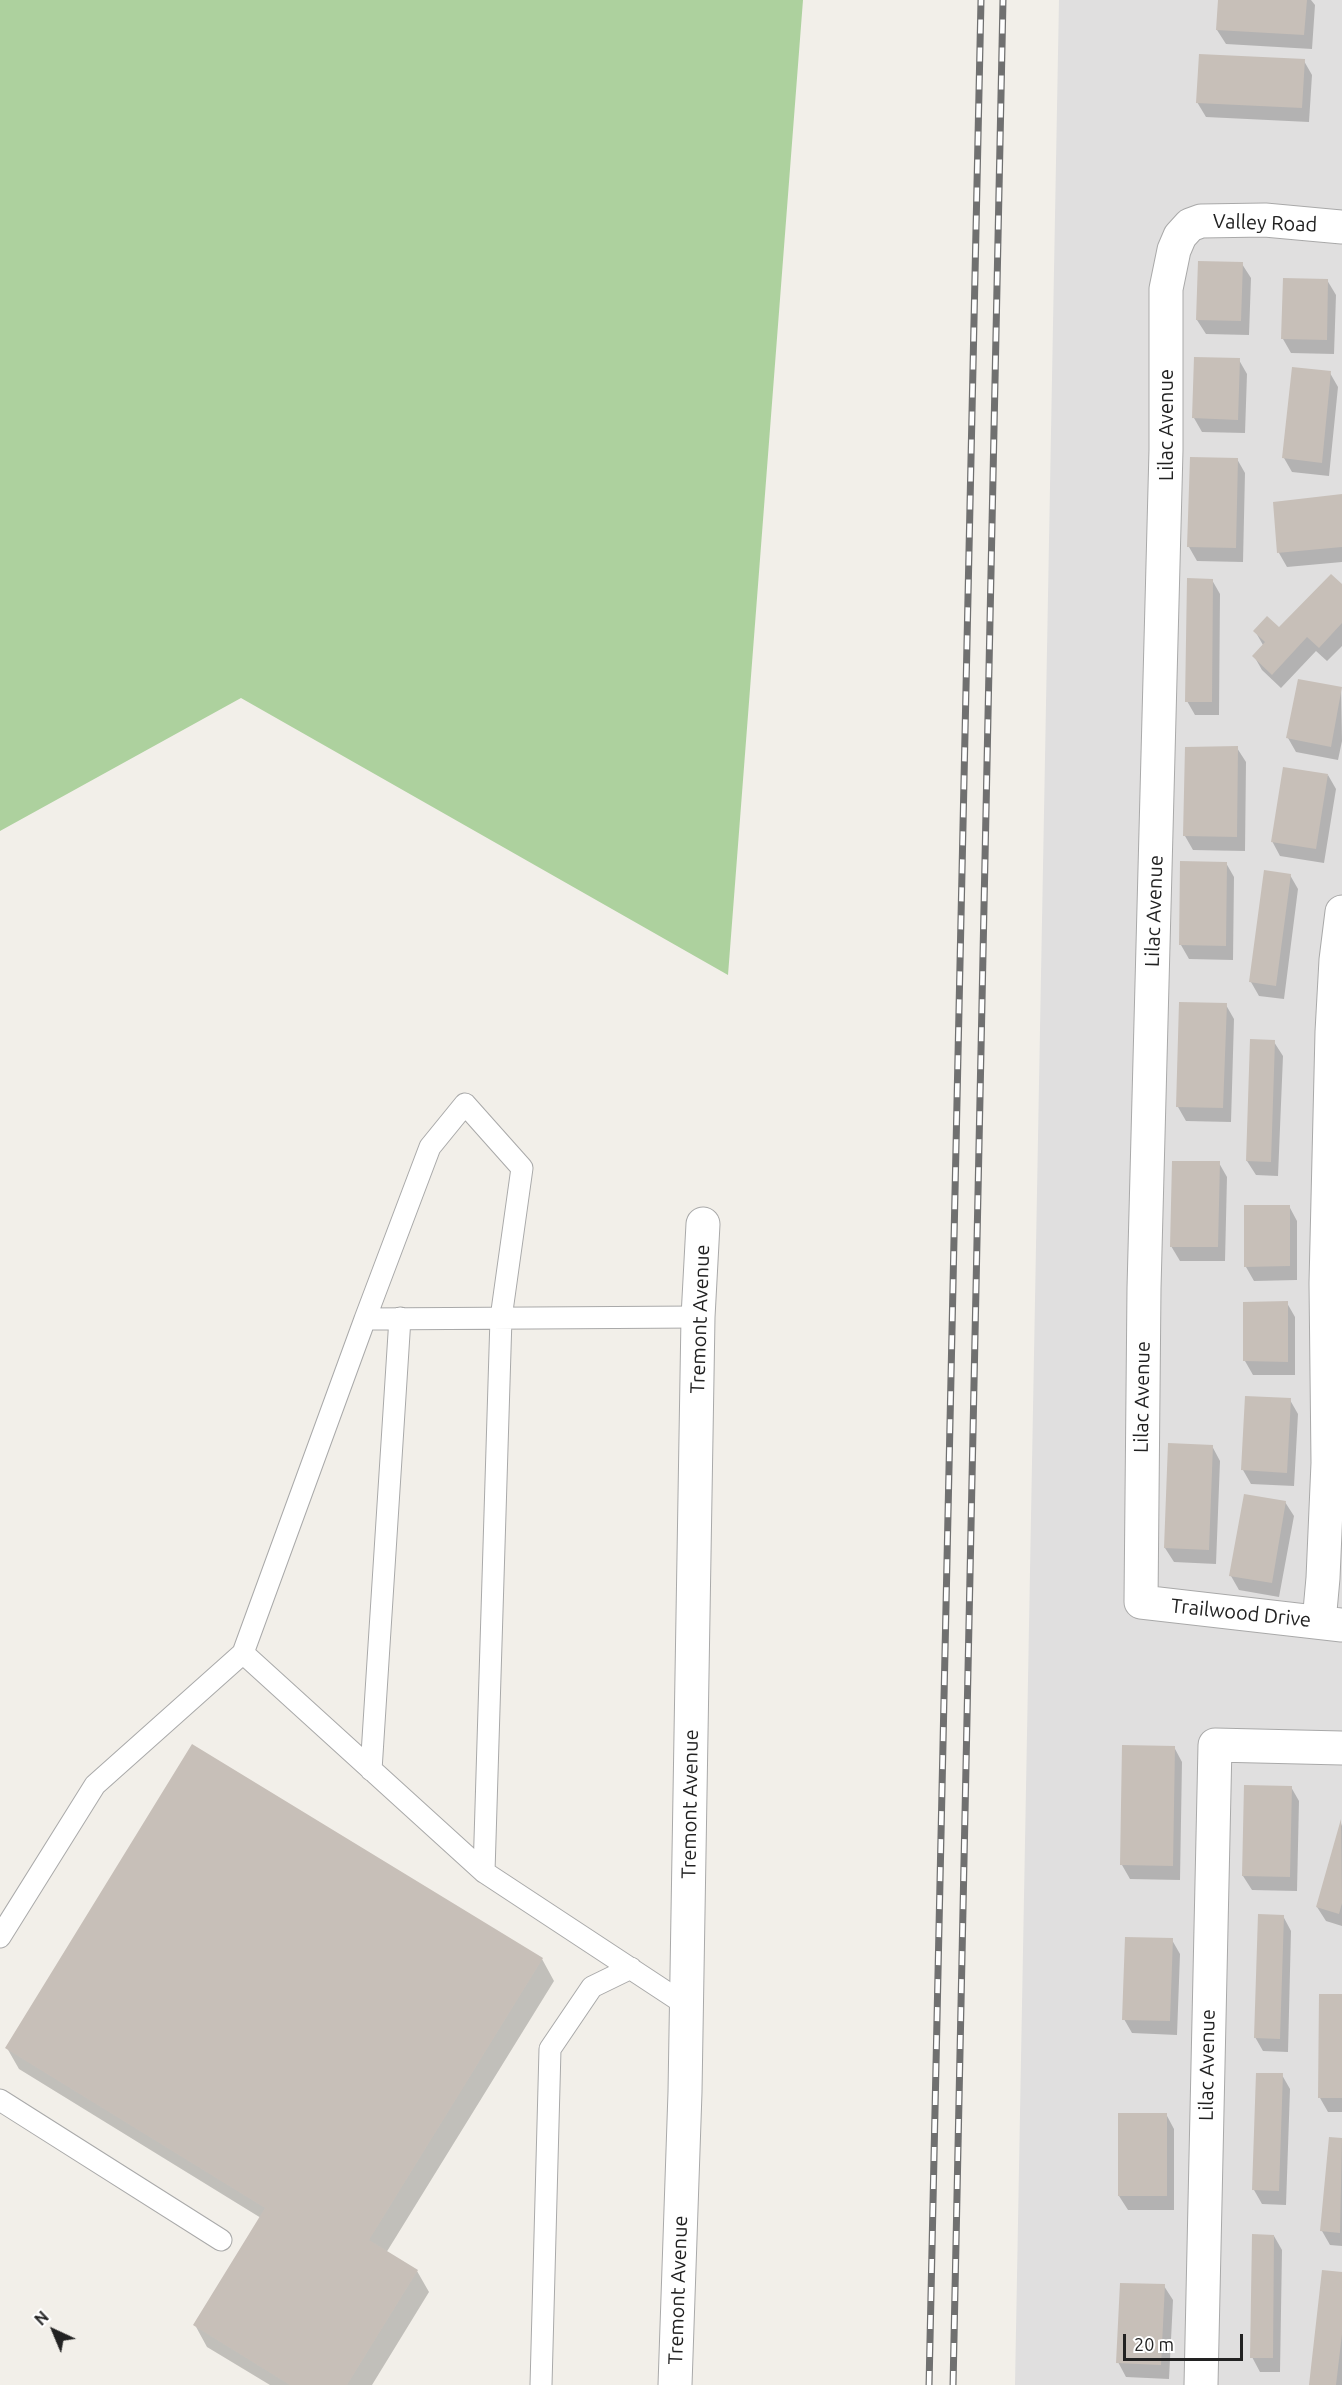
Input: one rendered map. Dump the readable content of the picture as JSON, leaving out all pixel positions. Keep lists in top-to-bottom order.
{
  "streets": {
    "street": [
      "Valley Road",
      "Lilac Avenue",
      "Tremont Avenue",
      "Trailwood Drive"
    ]
  },
  "crossings": [
    ["Valley Road", "Lilac Avenue"],
    ["Lilac Avenue", "Trailwood Drive"]
  ],
  "scale_bar": "20 m",
  "north": "top left"
}
